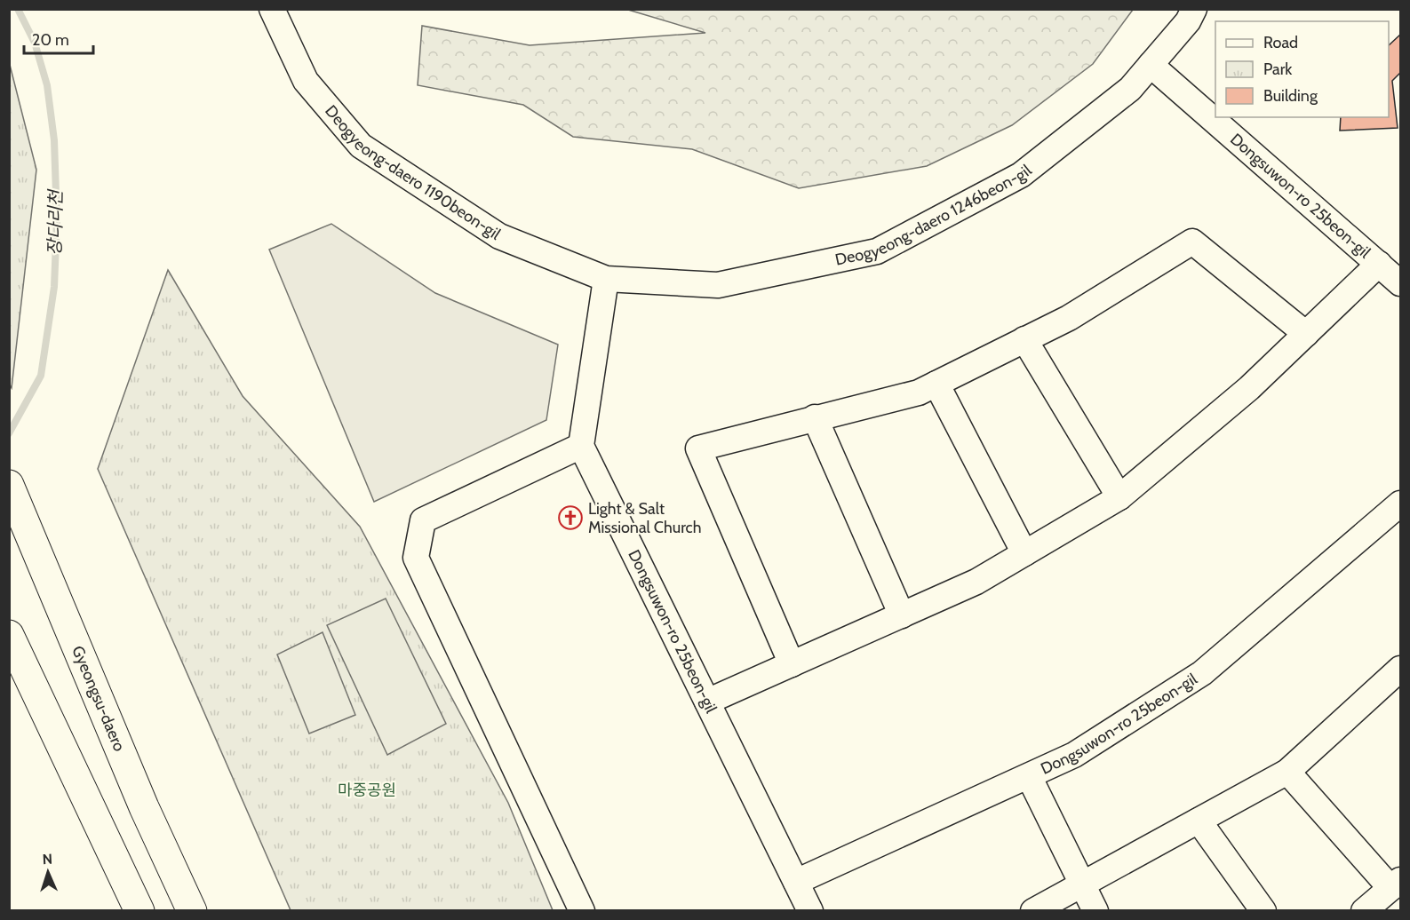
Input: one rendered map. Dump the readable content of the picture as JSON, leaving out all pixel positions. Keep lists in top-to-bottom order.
{
  "streets": {
    "main road": ["Gyeongsu-daero"],
    "street": ["Deogyeong-daero 1190beon-gil", "Dongsuwon-ro 25beon-gil", "Deogyeong-daero 1246beon-gil"]
  },
  "crossings": [
    ["Deogyeong-daero 1190beon-gil", "Deogyeong-daero 1246beon-gil"],
    ["Dongsuwon-ro 25beon-gil", "Deogyeong-daero 1246beon-gil"]
  ],
  "water": ["장다리천"],
  "parks": ["마중공원"],
  "places": {
    "church": ["Light & Salt Missional Church"]
  },
  "legend": ["Road", "Park", "Building"],
  "scale_bar": "20 m",
  "north": "top"
}
